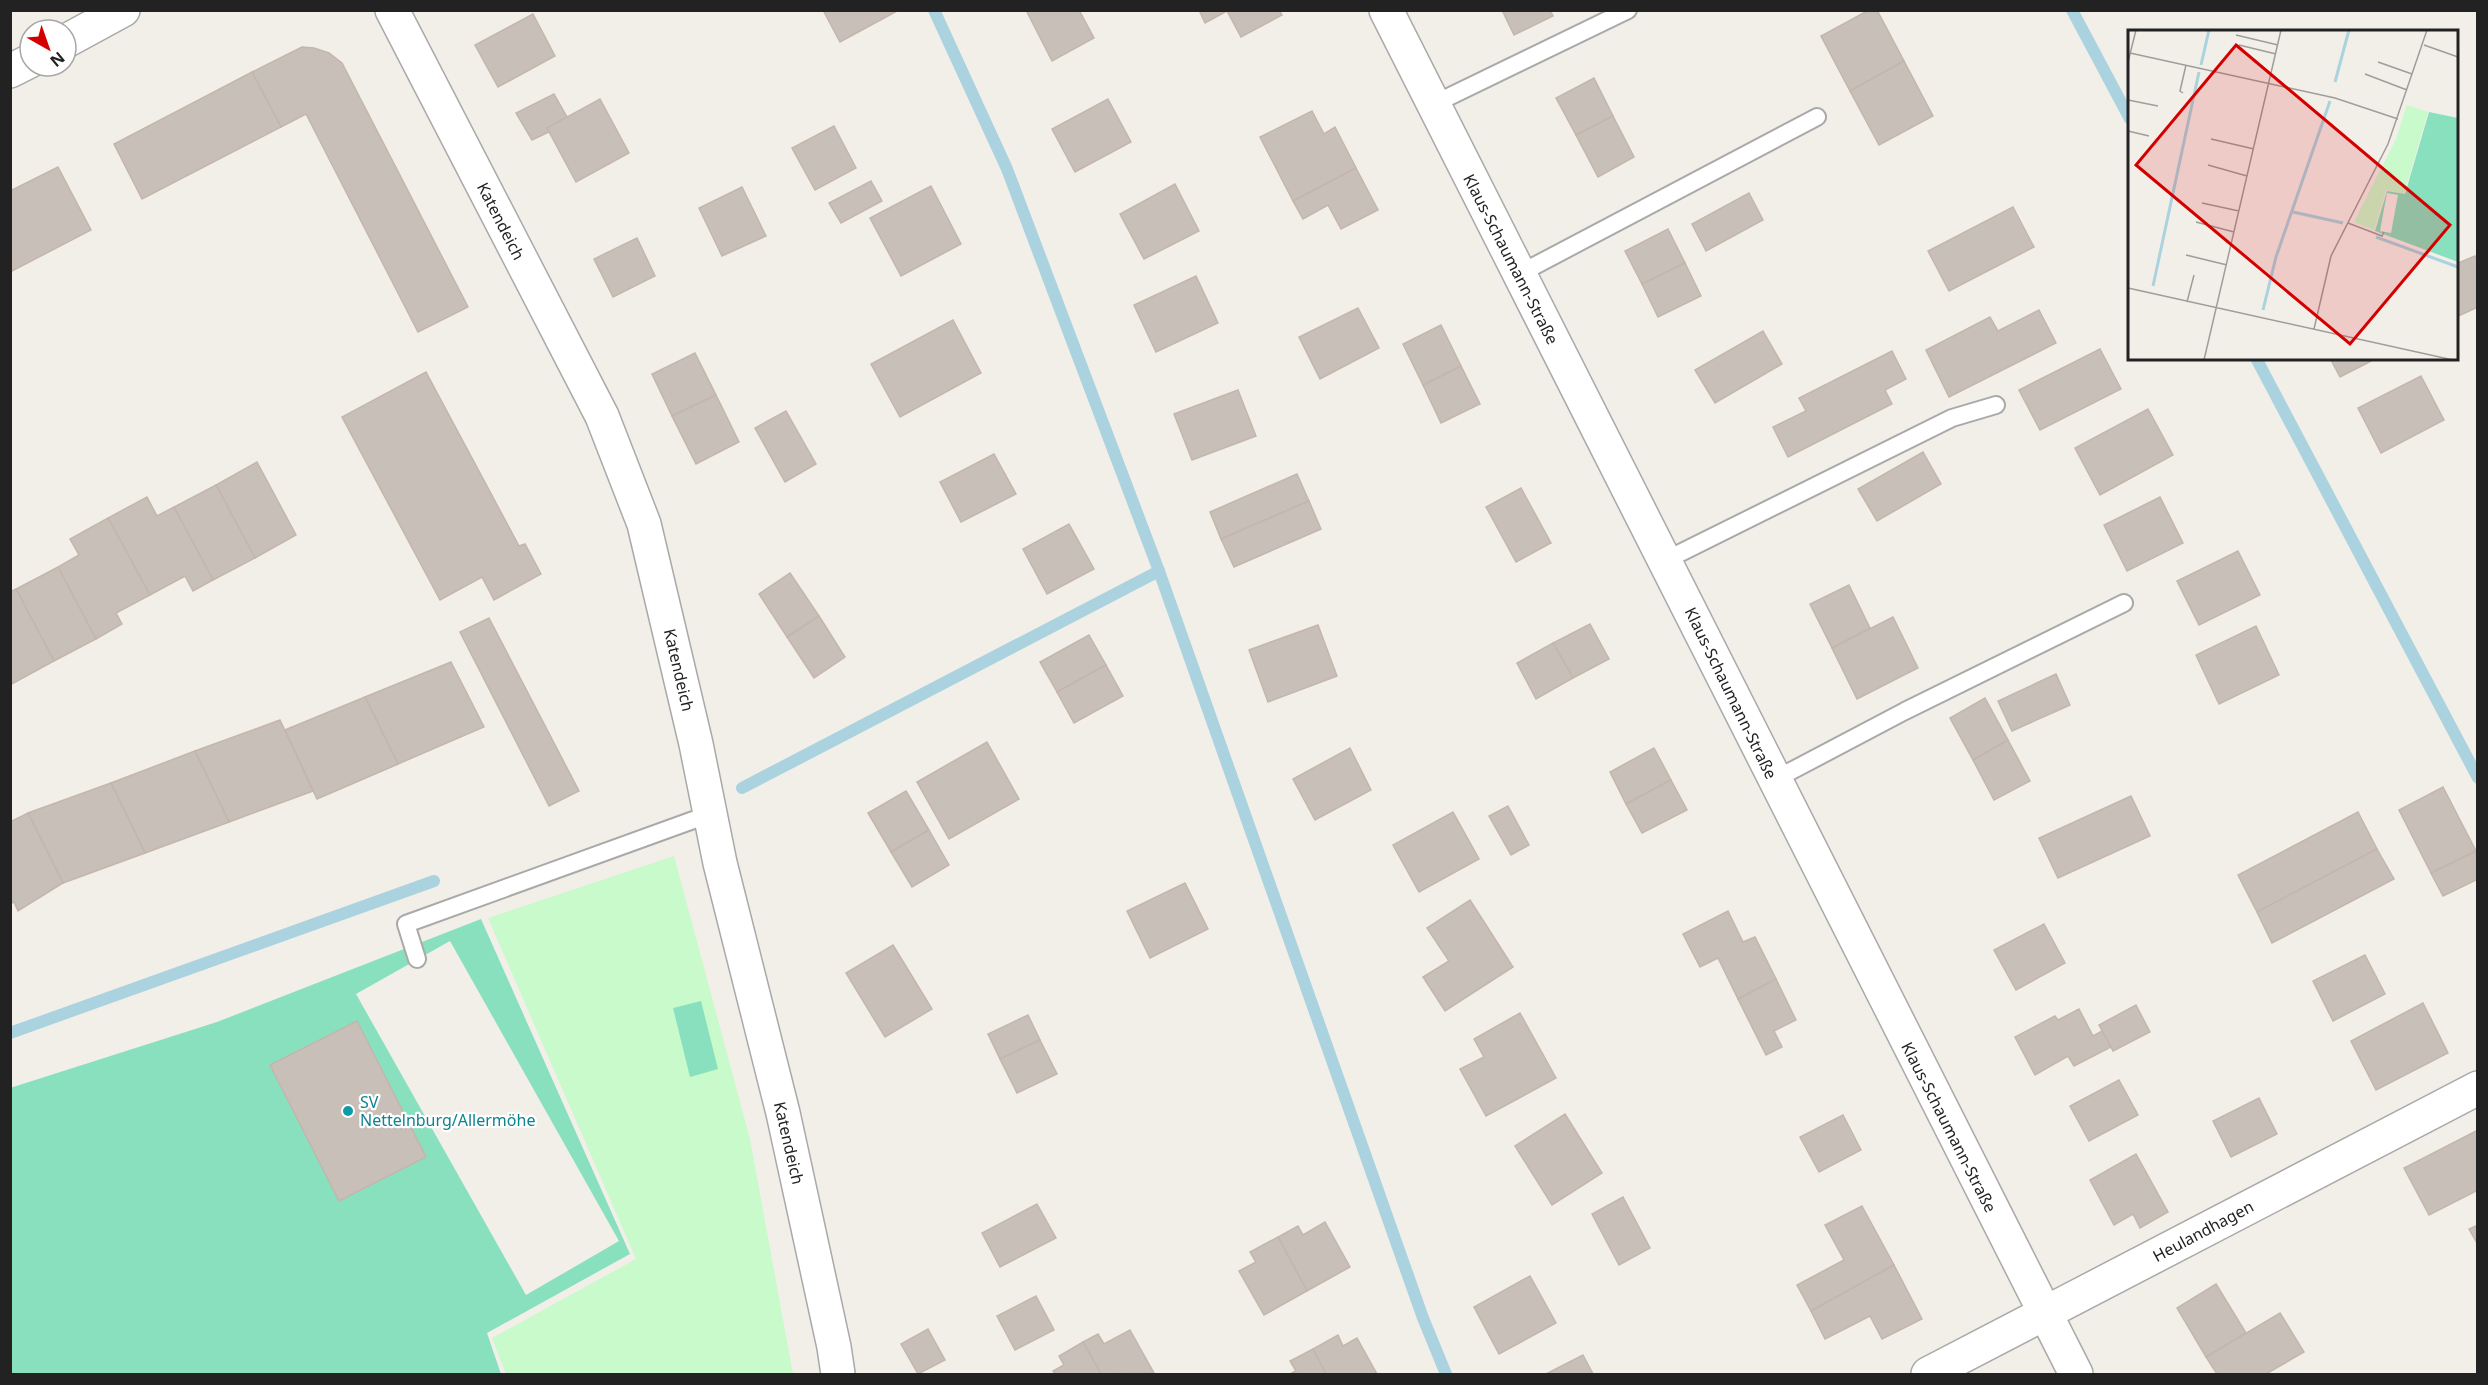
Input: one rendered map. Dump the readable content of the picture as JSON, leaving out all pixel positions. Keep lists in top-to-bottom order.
{
  "streets": {
    "street": ["Katendeich", "Klaus-Schaumann-Straße", "Heulandhagen"]
  },
  "crossings": [
    ["Klaus-Schaumann-Straße", "Heulandhagen"]
  ],
  "places": ["SV Nettelnburg/Allermöhe"],
  "north": "bottom right"
}
